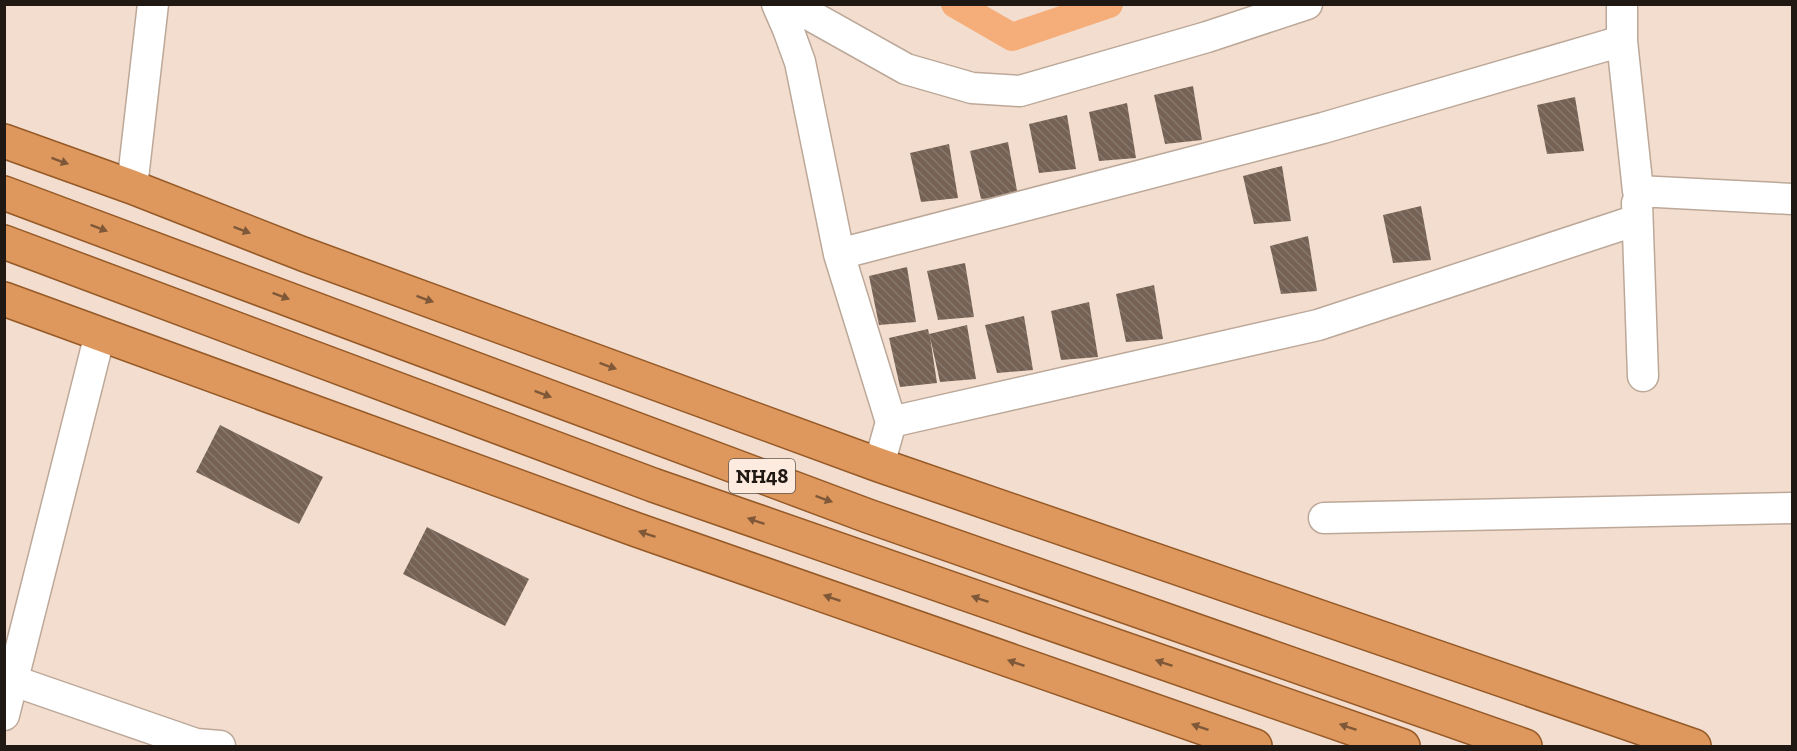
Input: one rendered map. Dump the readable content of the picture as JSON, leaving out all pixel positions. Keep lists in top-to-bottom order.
{
  "streets": {
    "highway": ["NH48"]
  }
}
